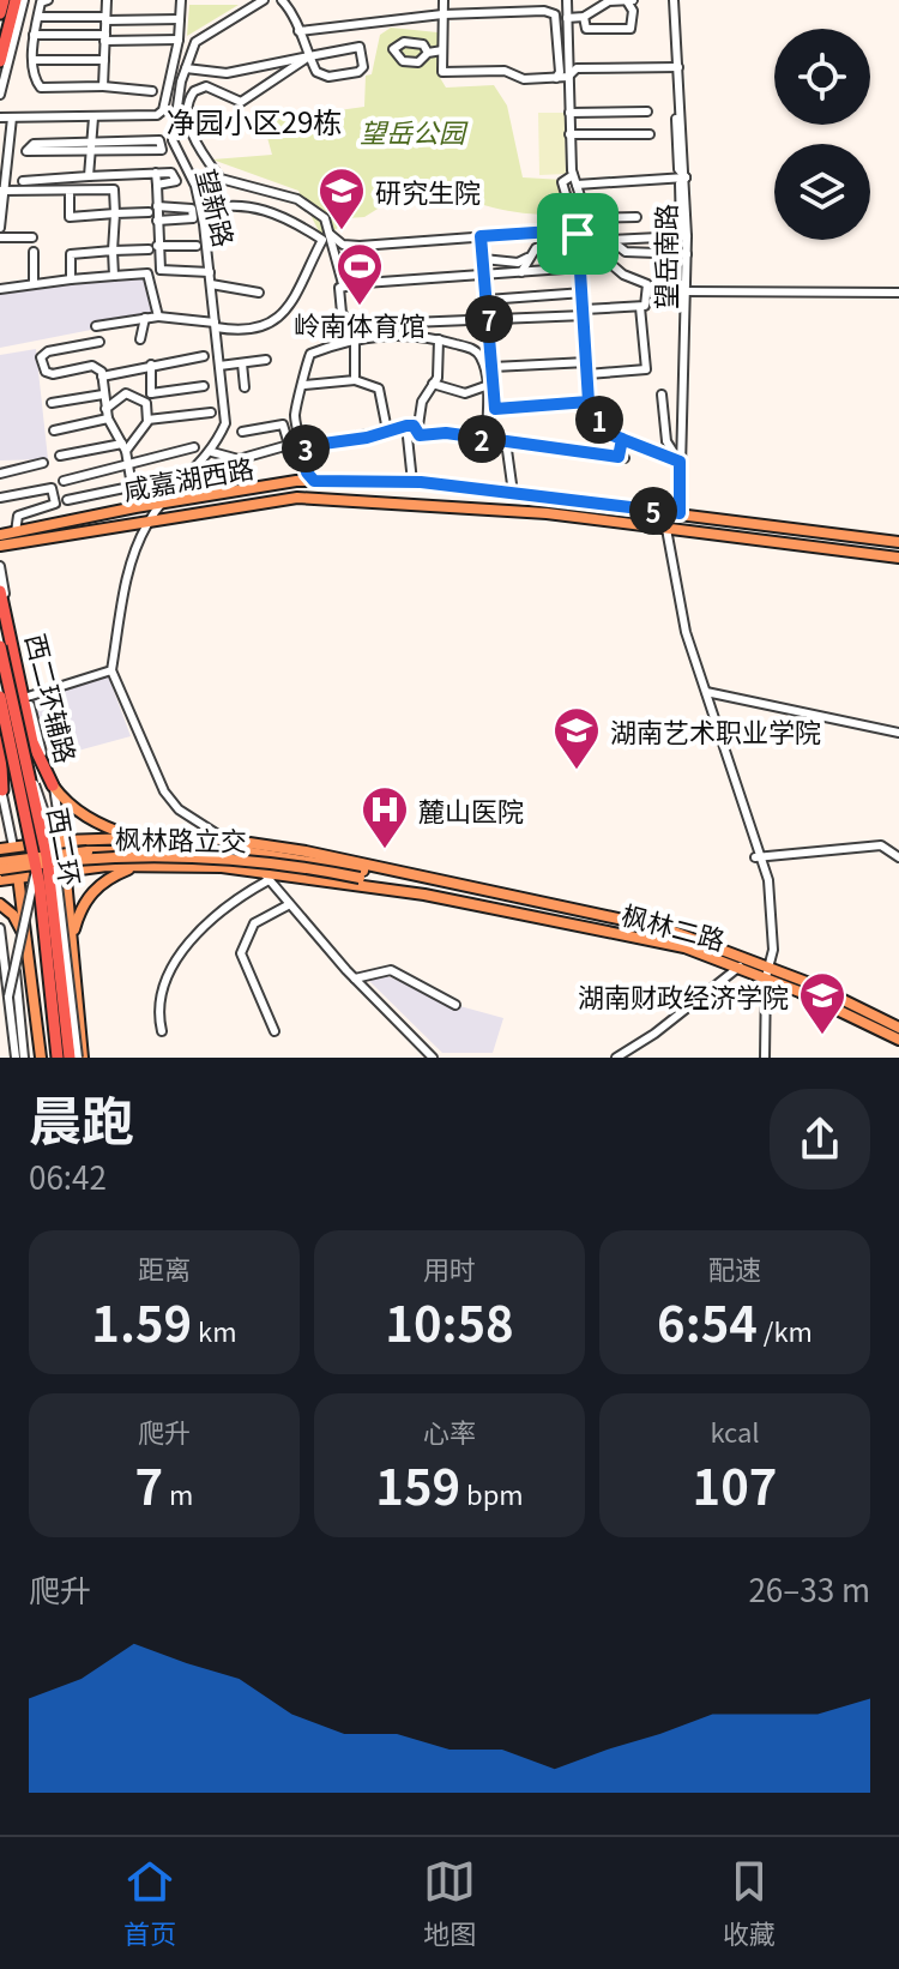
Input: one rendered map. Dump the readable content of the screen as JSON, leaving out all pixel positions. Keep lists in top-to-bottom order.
{
  "streets": {
    "highway": ["西二环"],
    "main road": ["咸嘉湖西路", "枫林路立交", "枫林二路"],
    "street": ["望新路", "望岳南路", "西二环辅路"]
  },
  "crossings": [
    ["望岳南路", "咸嘉湖西路"],
    ["西二环辅路", "枫林二路"],
    ["枫林路立交", "枫林二路"]
  ],
  "districts": ["净园小区29栋"],
  "parks": ["望岳公园"],
  "places": {
    "school or university": ["研究生院", "湖南艺术职业学院", "湖南财政经济学院"],
    "sports": ["岭南体育馆"],
    "hospital": ["麓山医院"]
  },
  "page": {
    "pins": [
      "7",
      "1",
      "2",
      "3",
      "5"
    ],
    "heading": ["晨跑", "06:42"],
    "stats": [
      ["距离", "1.59 km"],
      ["用时", "10:58"],
      ["配速", "6:54 /km"],
      ["爬升", "7 m"],
      ["心率", "159 bpm"],
      ["kcal", "107"]
    ],
    "chart": ["爬升", "26–33 m"],
    "tabs": ["首页", "地图", "收藏"]
  }
}
